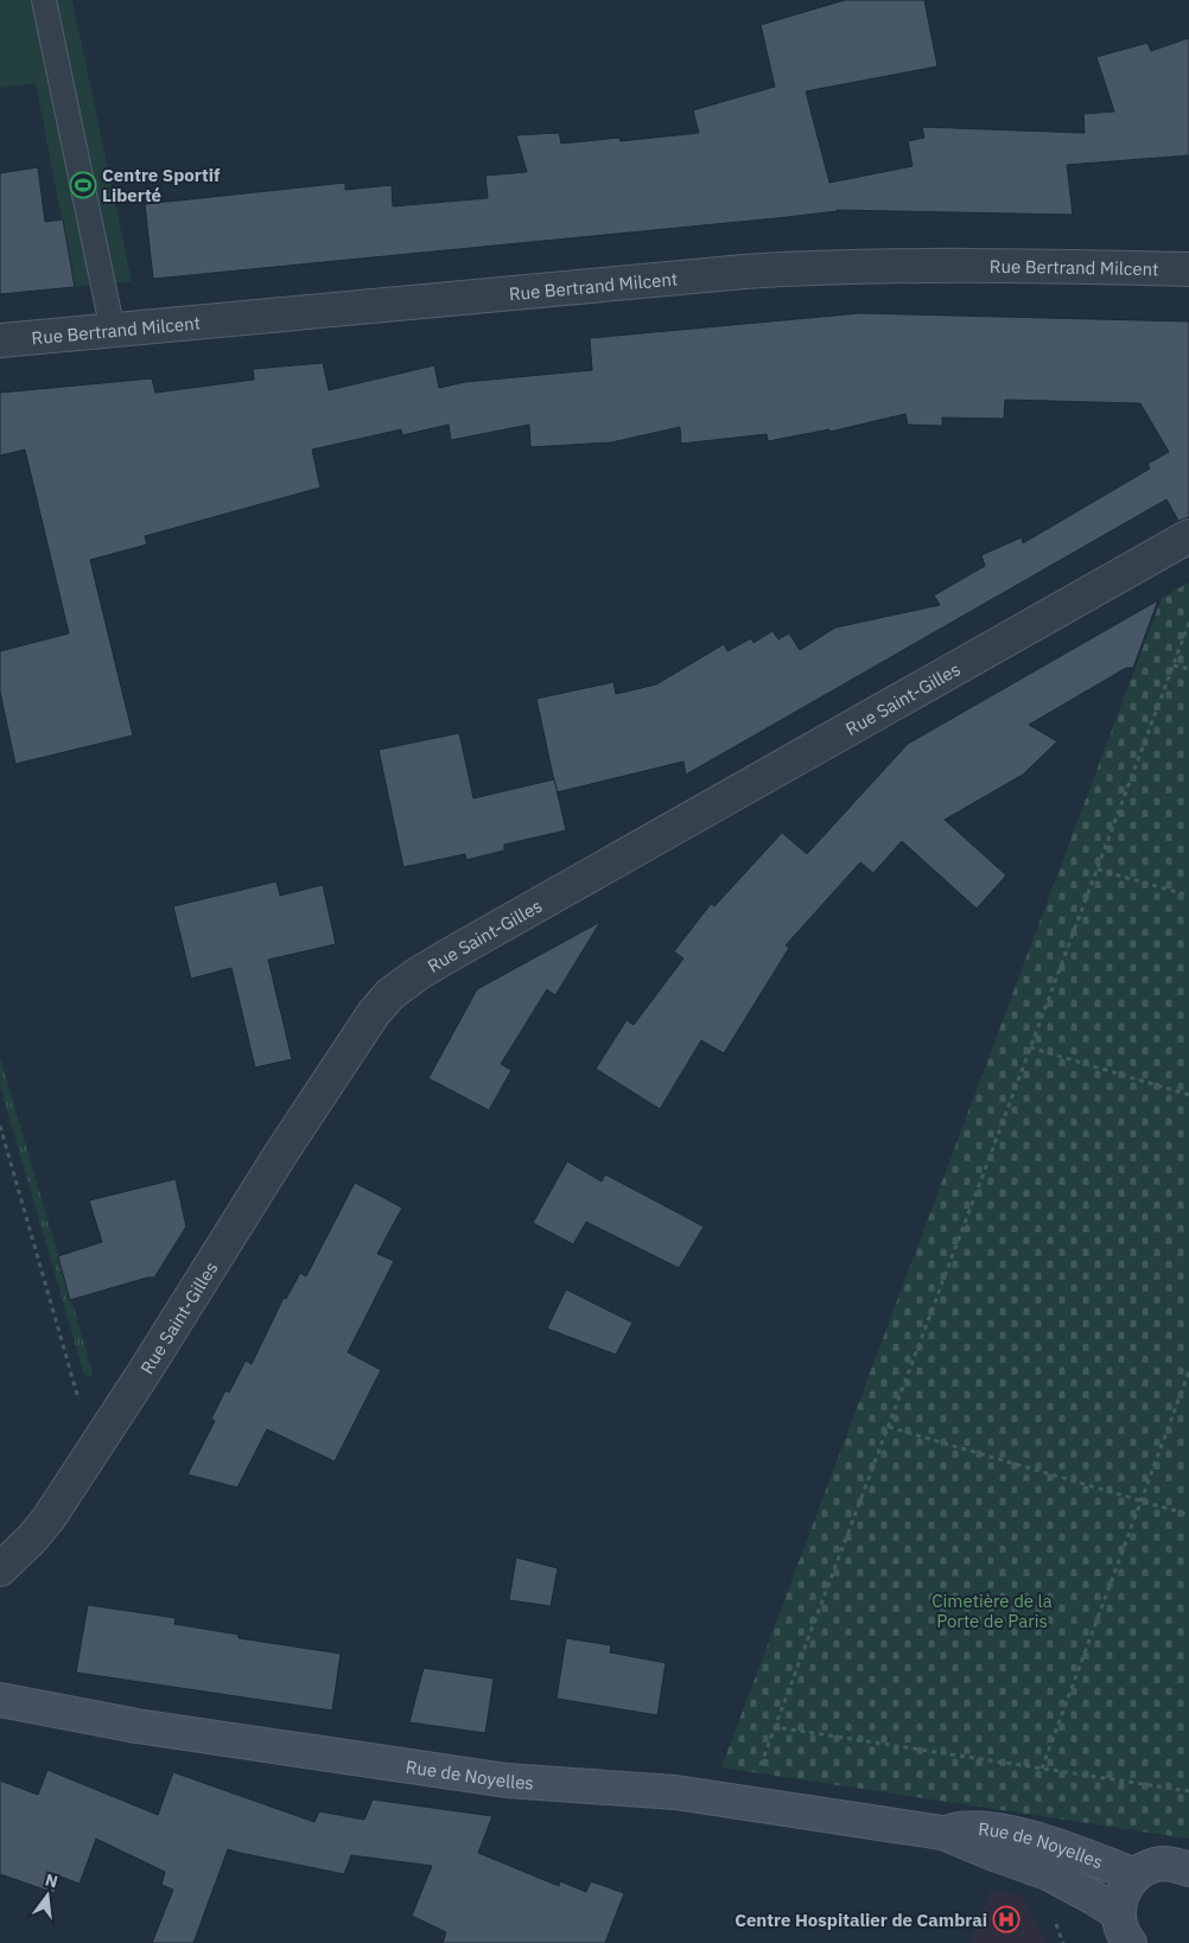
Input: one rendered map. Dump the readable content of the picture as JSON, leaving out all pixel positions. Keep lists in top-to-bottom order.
{
  "streets": {
    "street": ["Rue Bertrand Milcent", "Rue Saint-Gilles", "Rue de Noyelles"]
  },
  "parks": ["Cimetière de la Porte de Paris"],
  "places": {
    "sports": ["Centre Sportif Liberté"],
    "hospital": ["Centre Hospitalier de Cambrai"]
  },
  "north": "top"
}
